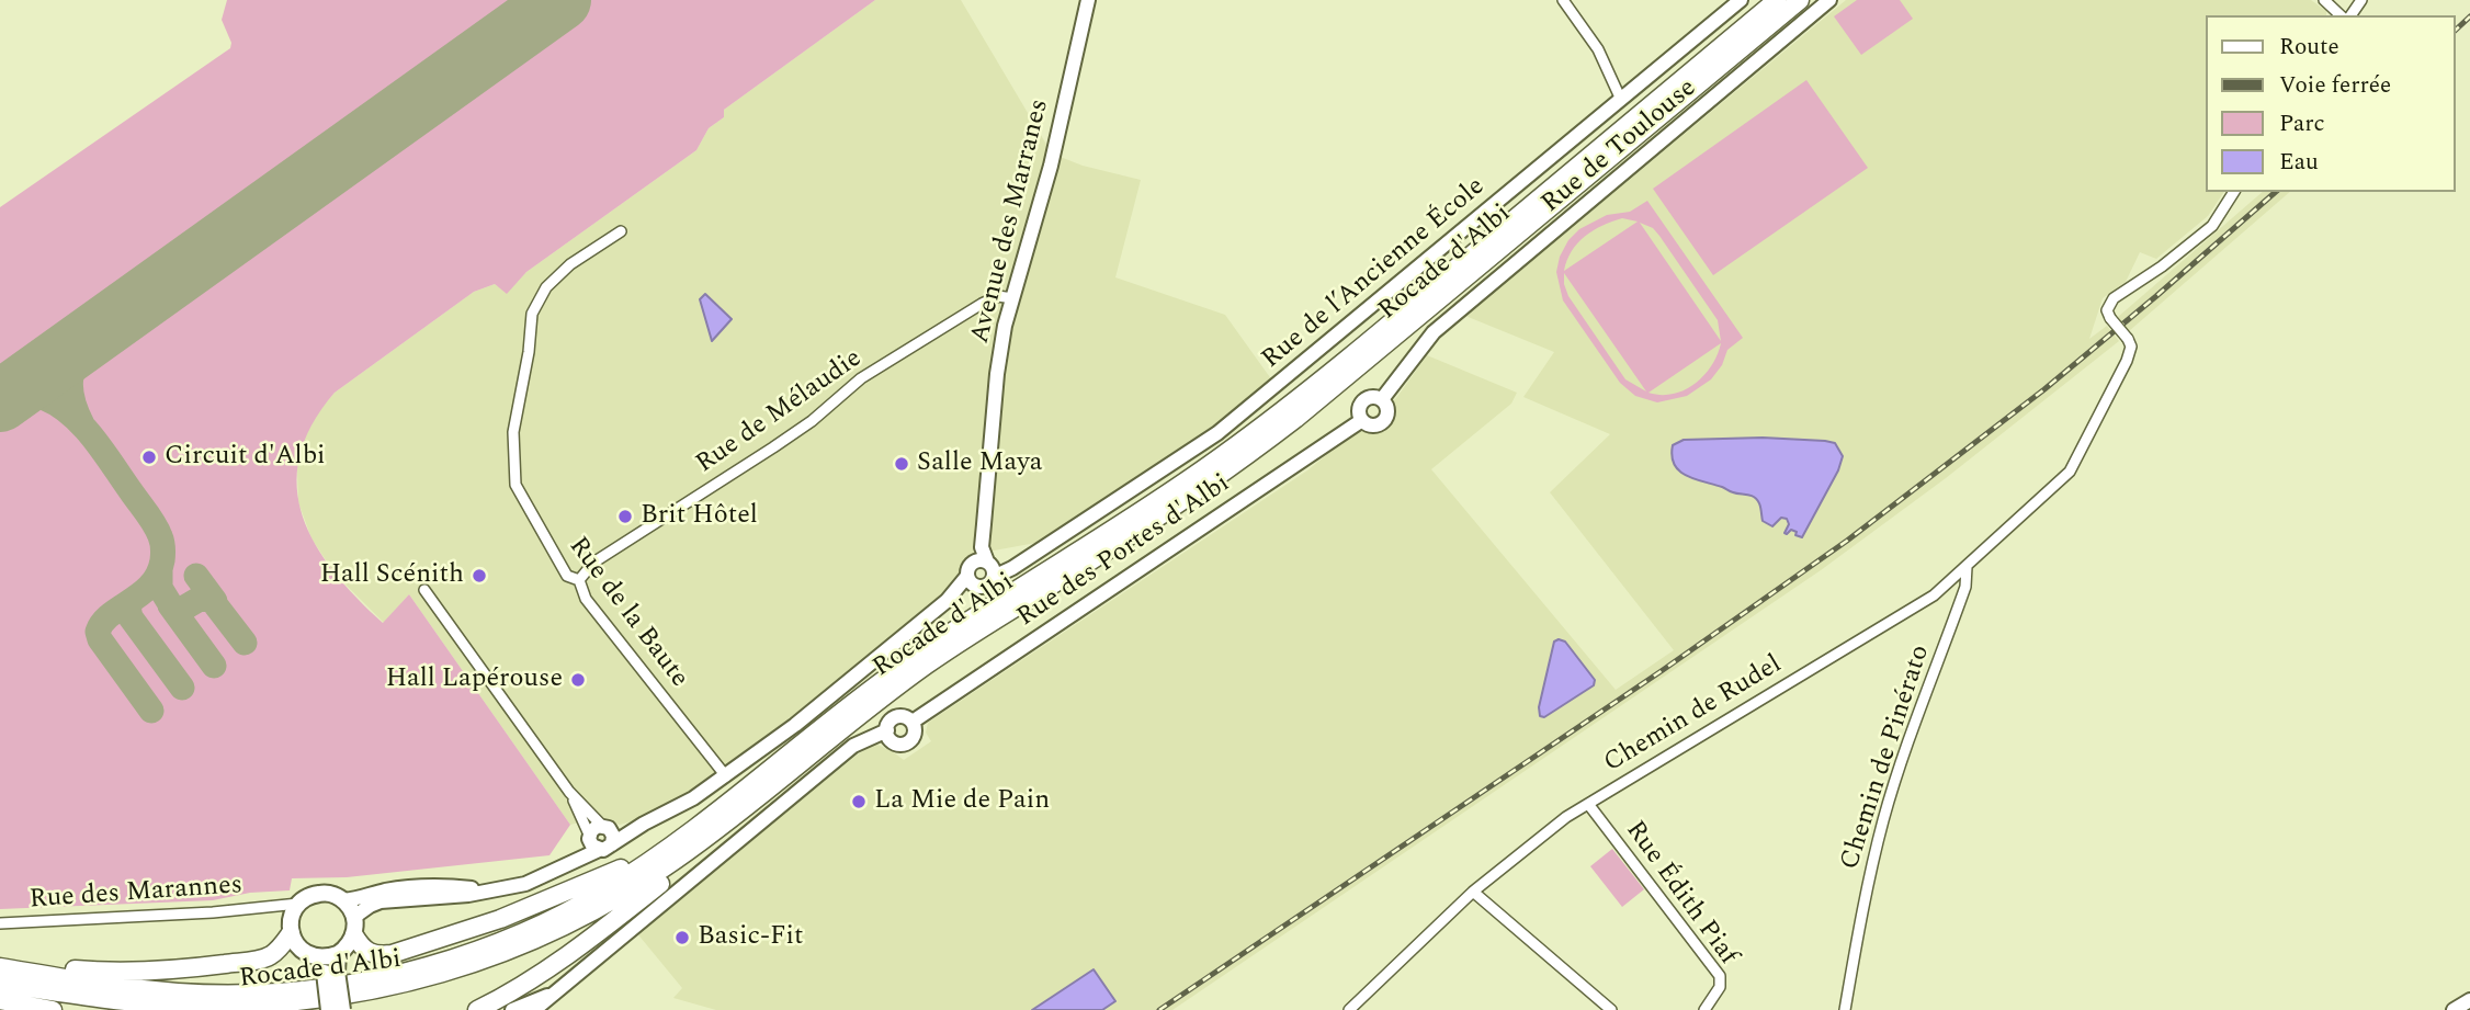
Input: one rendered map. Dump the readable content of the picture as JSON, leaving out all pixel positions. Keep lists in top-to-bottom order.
{
  "streets": {
    "highway": ["Rocade d'Albi"],
    "street": [
      "Rue de Toulouse",
      "Avenue des Marranes",
      "Rue de l’Ancienne École",
      "Rue de Mélaudie",
      "Rue des Portes d'Albi",
      "Rue de la Baute",
      "Chemin de Rudel",
      "Chemin de Pinérato",
      "Rue des Marannes",
      "Rue Édith Piaf"
    ]
  },
  "crossings": [
    ["Rue de Toulouse", "Rue des Portes d'Albi"],
    ["Avenue des Marranes", "Rue de l’Ancienne École"],
    ["Avenue des Marranes", "Rue de Mélaudie"],
    ["Rue de Mélaudie", "Rue de la Baute"],
    ["Chemin de Rudel", "Chemin de Pinérato"],
    ["Chemin de Rudel", "Rue Édith Piaf"]
  ],
  "places": [
    "Circuit d'Albi",
    "Salle Maya",
    "Brit Hôtel",
    "Hall Scénith",
    "Hall Lapérouse",
    "La Mie de Pain",
    "Basic-Fit"
  ],
  "legend": [
    "Route",
    "Voie ferrée",
    "Parc",
    "Eau"
  ]
}
